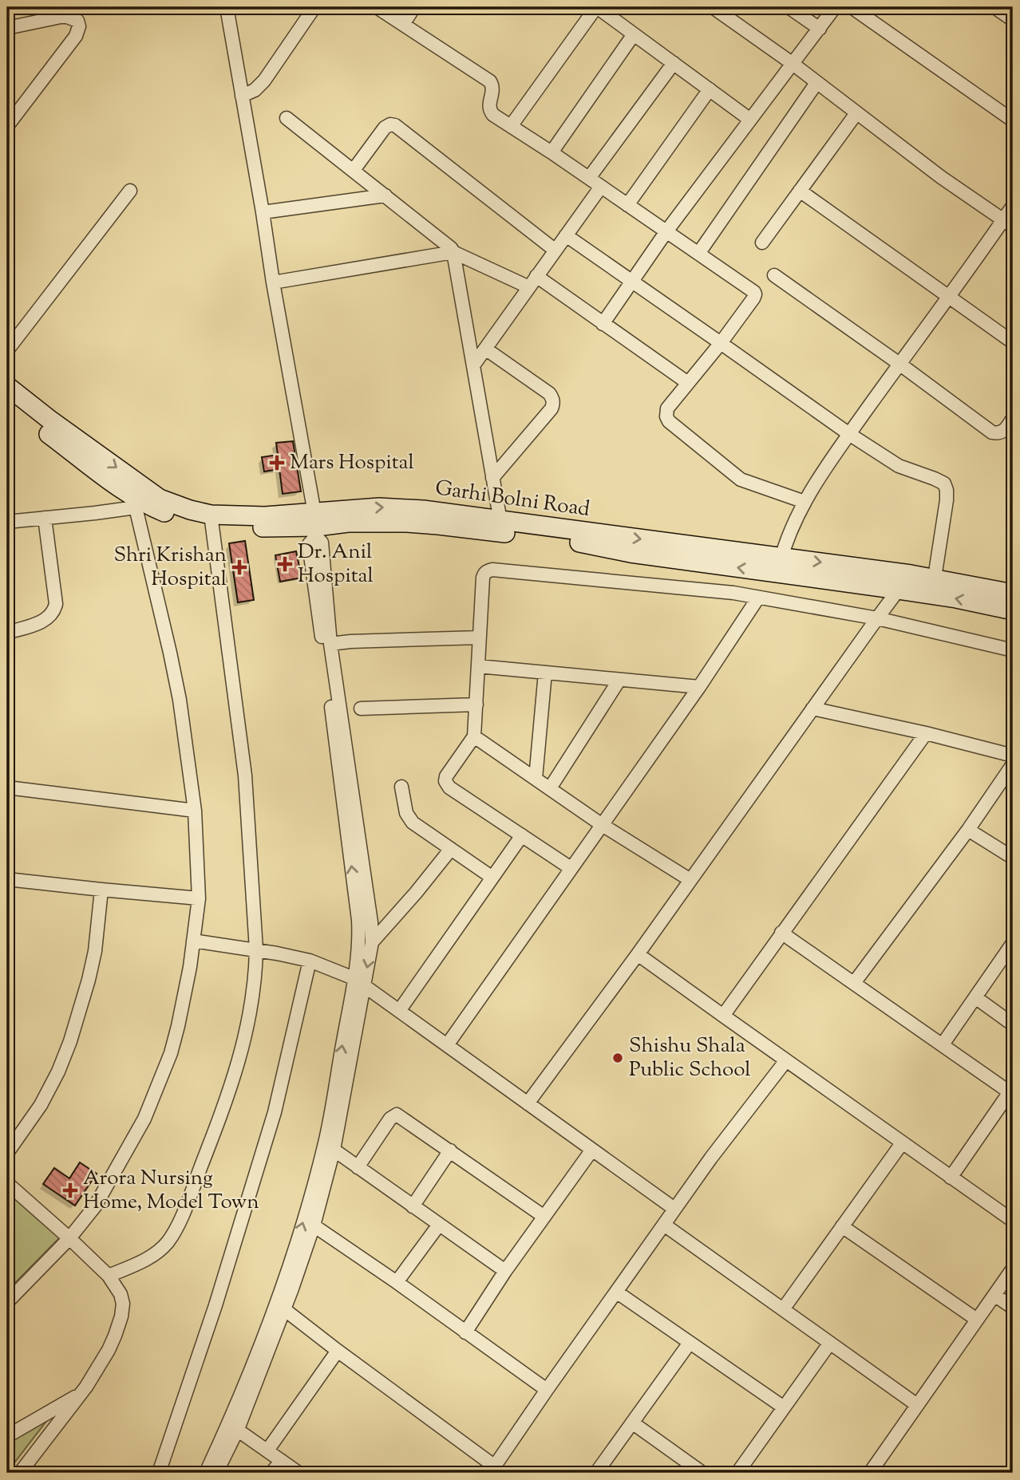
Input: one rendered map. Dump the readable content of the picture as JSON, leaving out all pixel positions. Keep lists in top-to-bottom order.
{
  "streets": {
    "main road": ["Garhi Bolni Road"]
  },
  "places": {
    "health": [
      "Mars Hospital",
      "Dr. Anil Hospital",
      "Shri Krishan Hospital",
      "Arora Nursing Home, Model Town"
    ],
    "other": ["Shishu Shala Public School"]
  }
}
